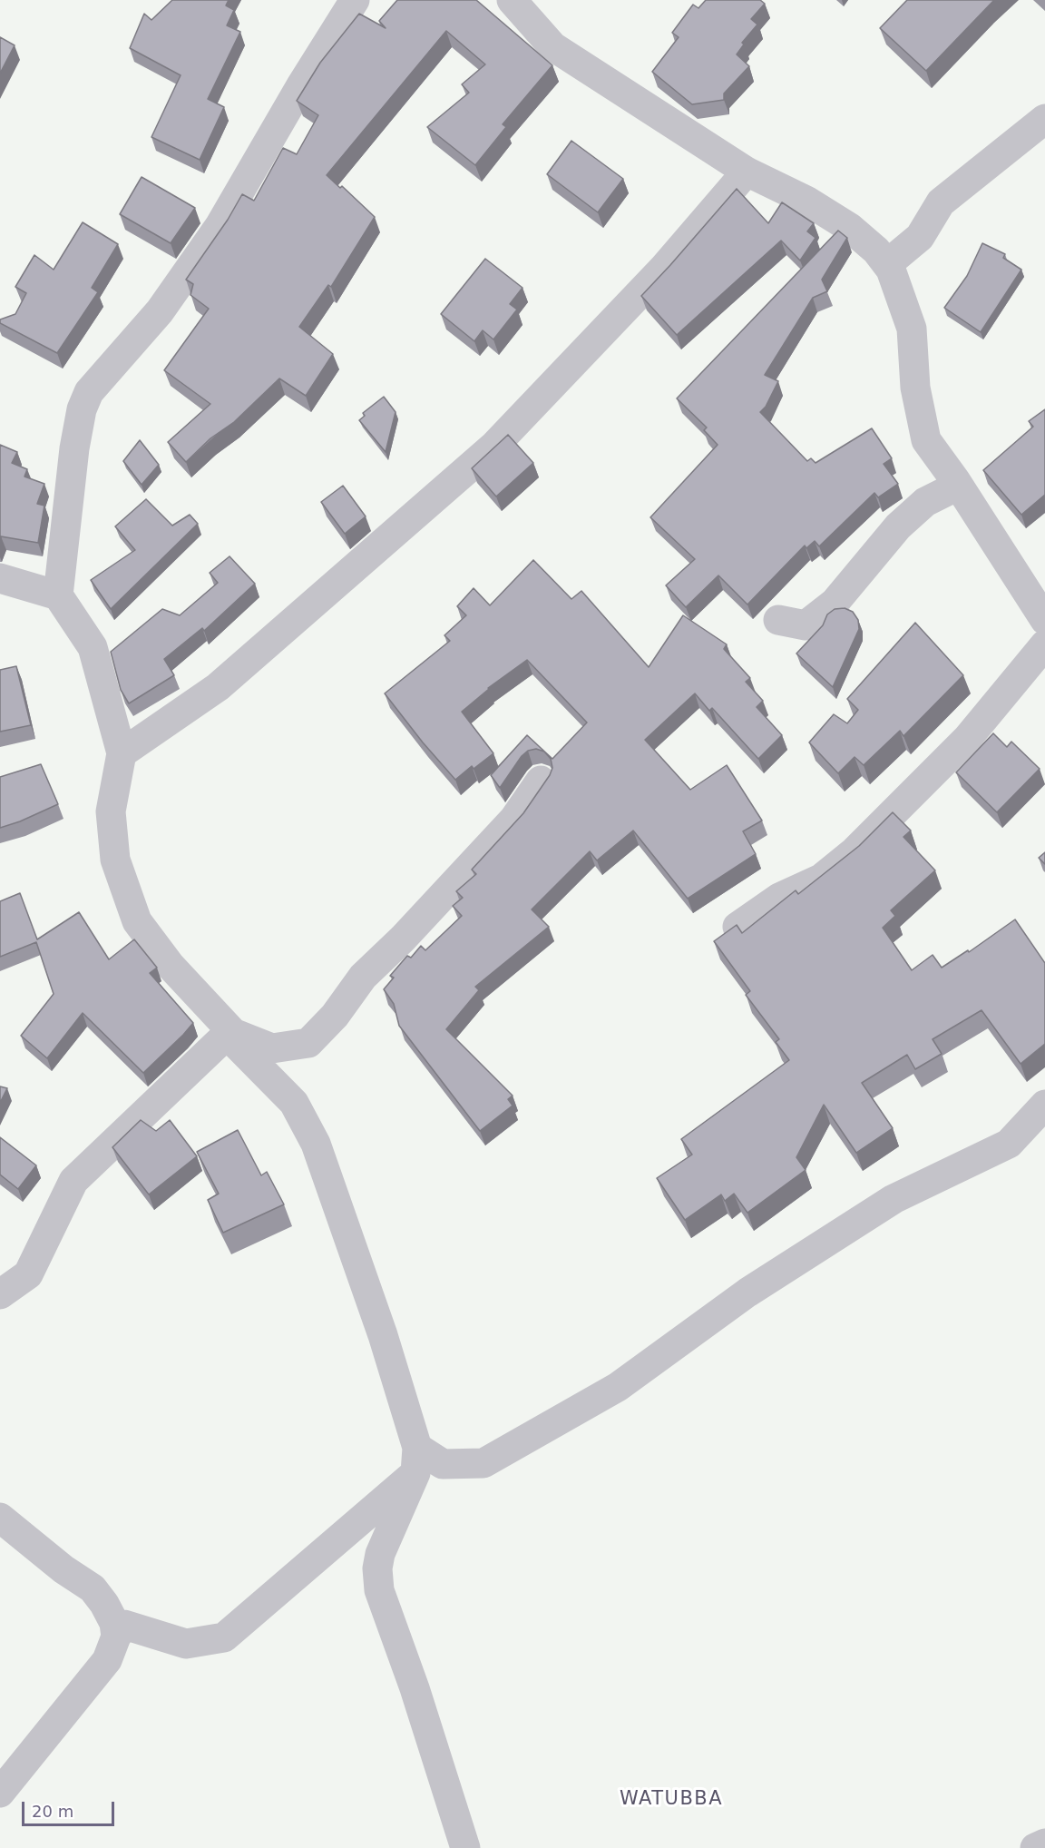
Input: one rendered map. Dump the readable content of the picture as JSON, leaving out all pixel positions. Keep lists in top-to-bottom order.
{
  "districts": ["WATUBBA"],
  "scale_bar": "20 m"
}
